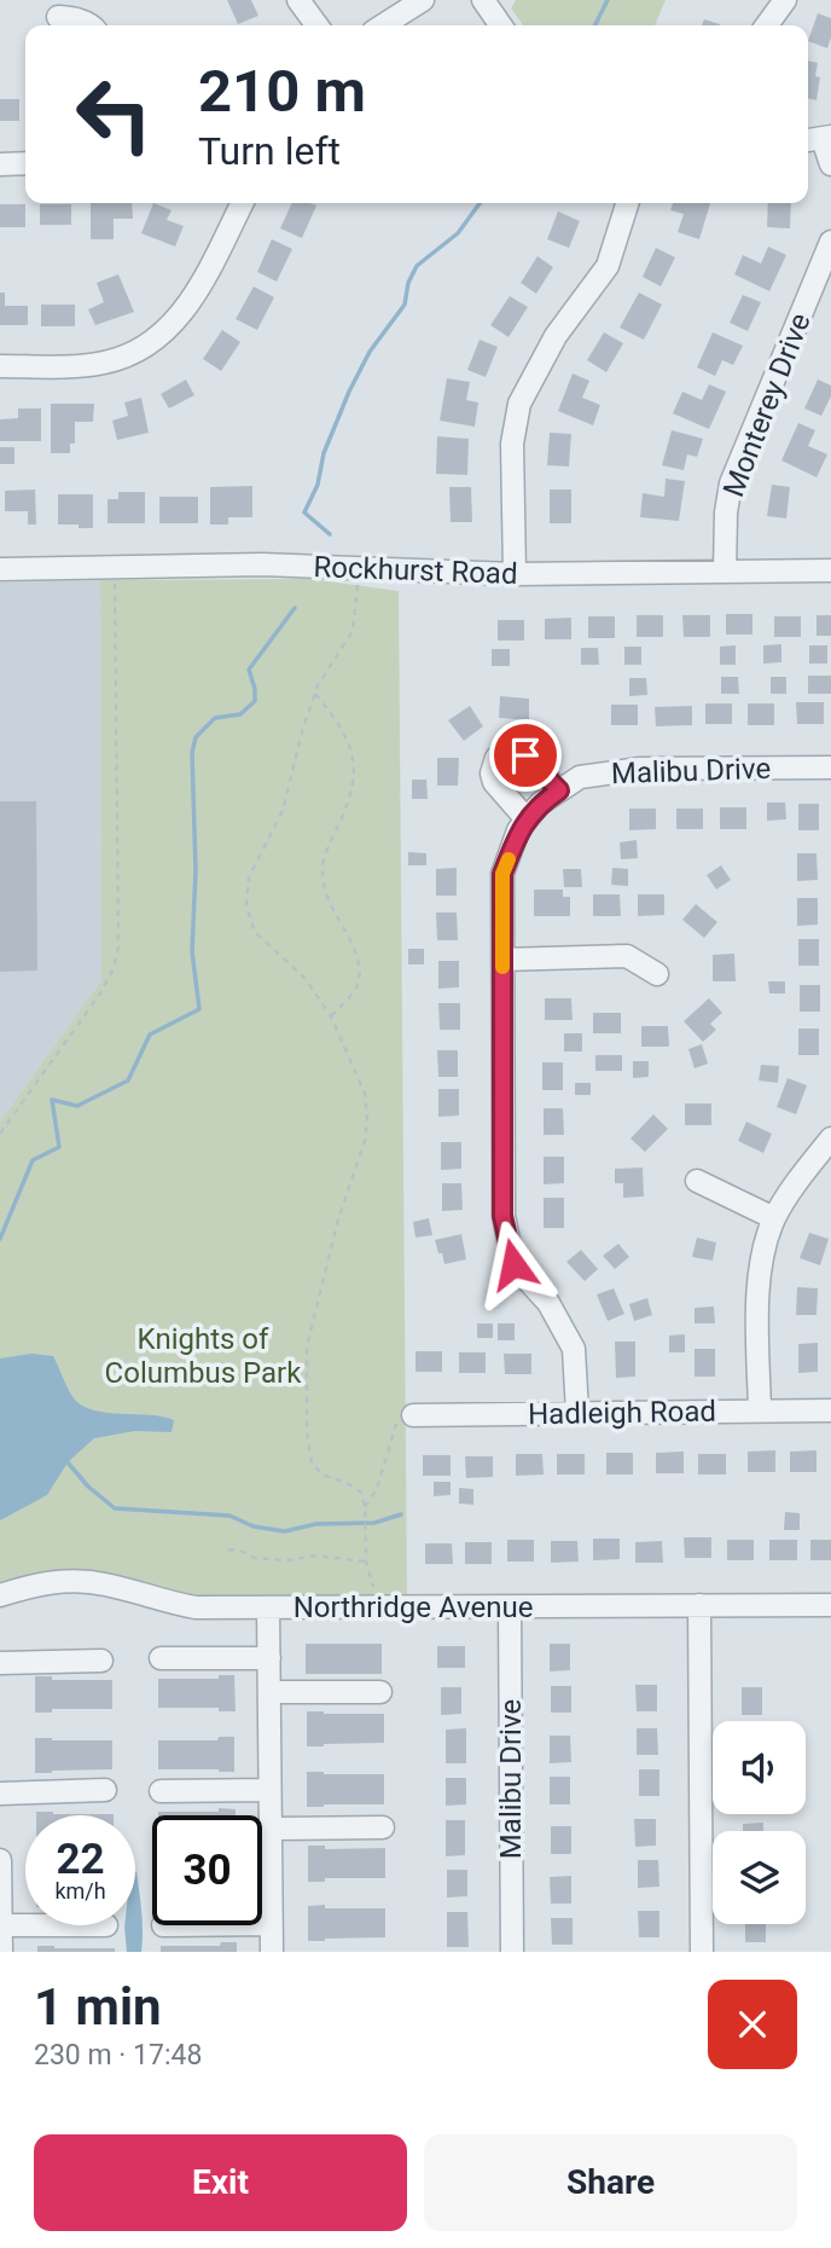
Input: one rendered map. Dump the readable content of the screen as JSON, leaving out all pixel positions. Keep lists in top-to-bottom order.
{
  "streets": {
    "street": [
      "Monterey Drive",
      "Rockhurst Road",
      "Malibu Drive",
      "Hadleigh Road",
      "Northridge Avenue"
    ]
  },
  "crossings": [
    ["Monterey Drive", "Rockhurst Road"],
    ["Malibu Drive", "Hadleigh Road"],
    ["Malibu Drive", "Northridge Avenue"]
  ],
  "parks": ["Knights of Columbus Park"],
  "page": {
    "turn": ["210 m", "Turn left"],
    "speed": "22 km/h",
    "limit": "30",
    "heading": ["1 min", "230 m · 17:48"],
    "buttons": ["Exit", "Share"]
  }
}
